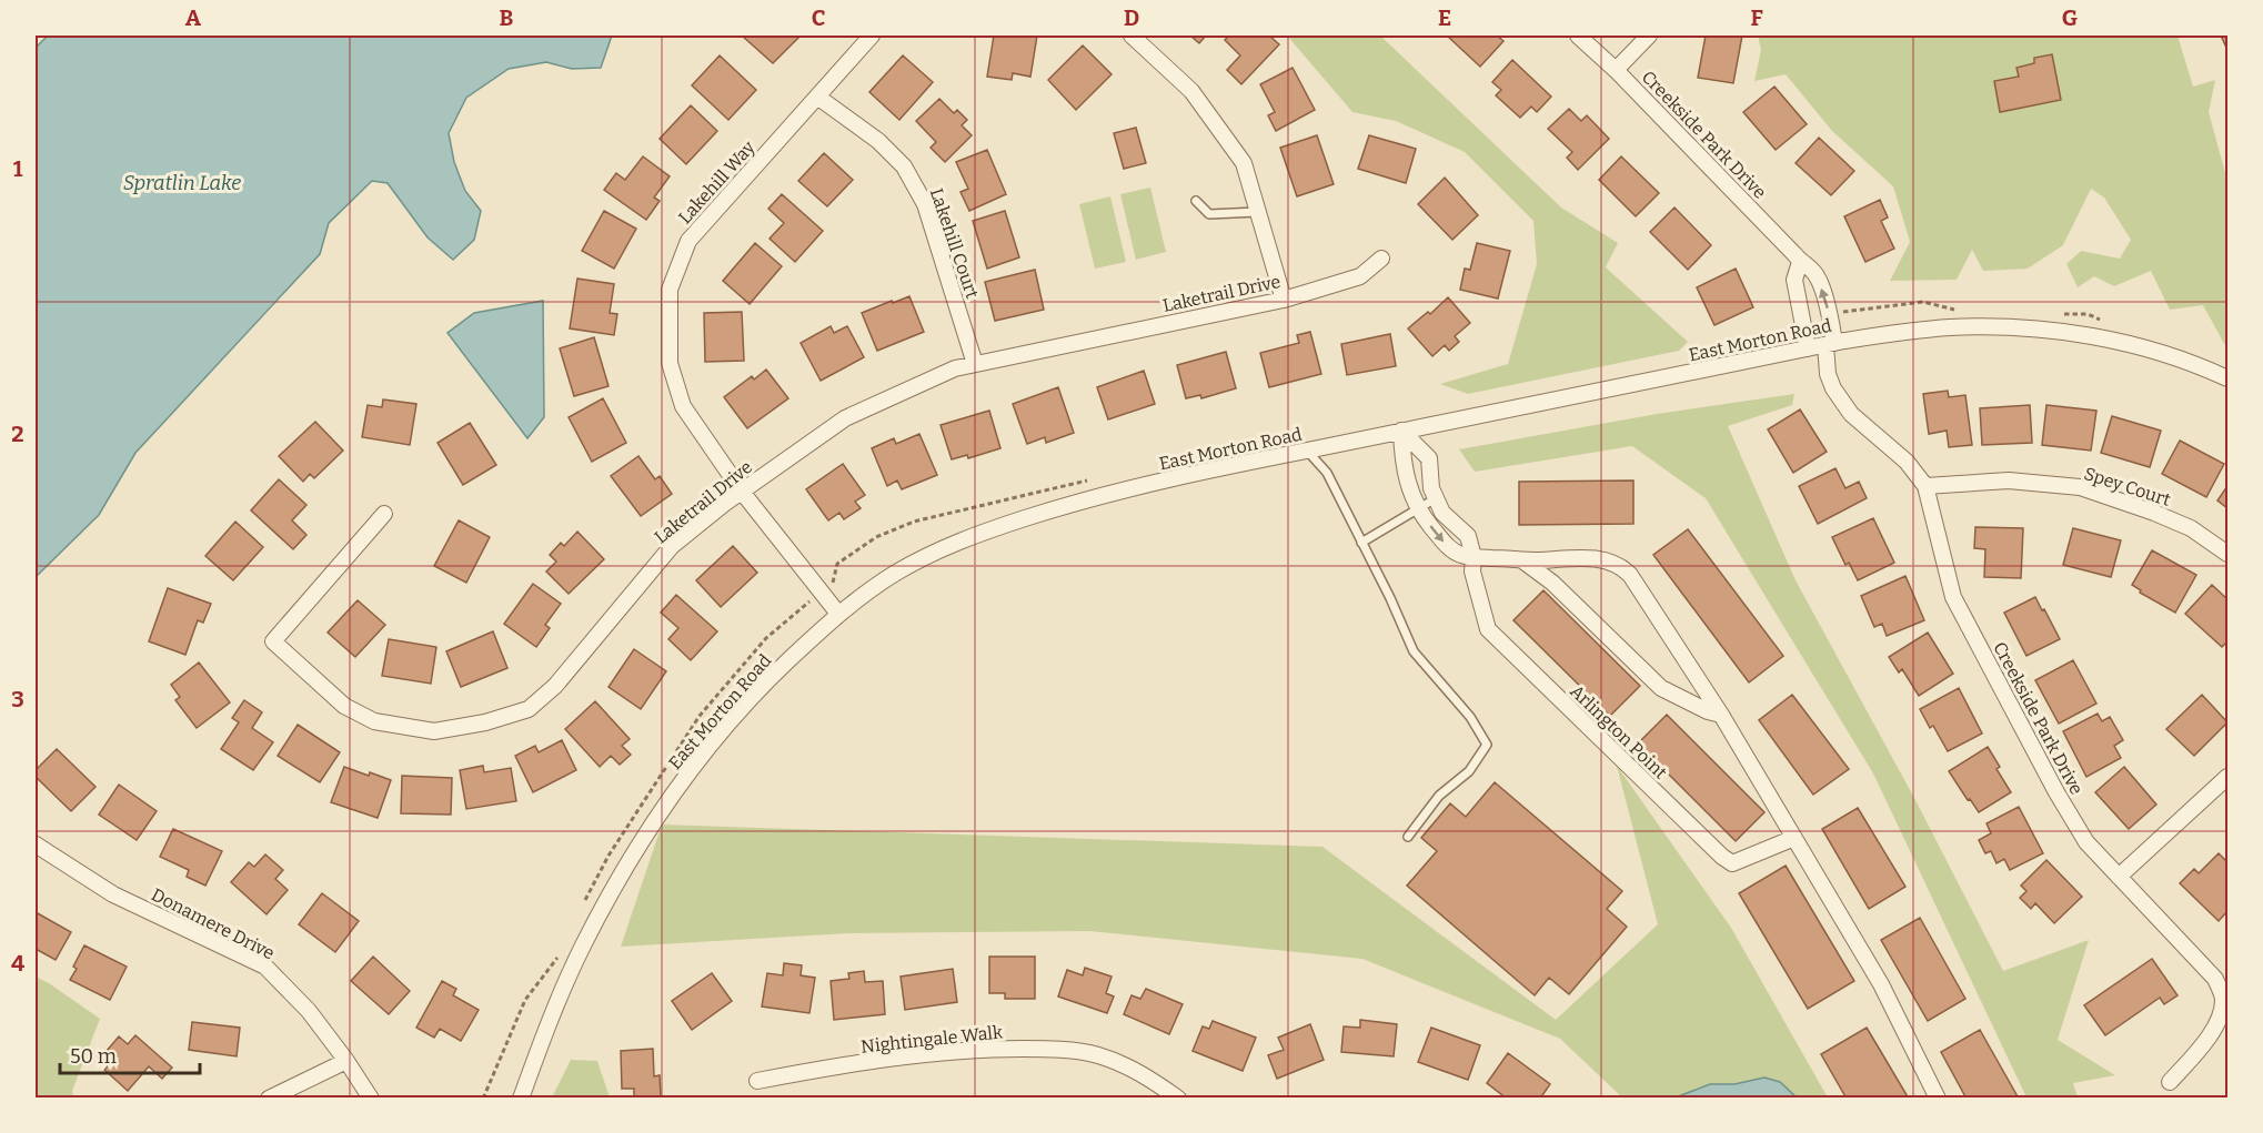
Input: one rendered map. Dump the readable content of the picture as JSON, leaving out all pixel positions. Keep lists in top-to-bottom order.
{
  "streets": {
    "street": [
      "Creekside Park Drive",
      "Lakehill Way",
      "Lakehill Court",
      "Laketrail Drive",
      "East Morton Road",
      "Spey Court",
      "Arlington Point",
      "Donamere Drive",
      "Nightingale Walk"
    ]
  },
  "crossings": [
    ["Creekside Park Drive", "East Morton Road"],
    ["Creekside Park Drive", "Spey Court"],
    ["Lakehill Way", "Lakehill Court"],
    ["Lakehill Way", "Laketrail Drive"],
    ["Lakehill Way", "East Morton Road"],
    ["Lakehill Court", "Laketrail Drive"],
    ["East Morton Road", "Arlington Point"]
  ],
  "water": ["Spratlin Lake"],
  "scale_bar": "50 m",
  "grid": {
    "columns": [
      "A",
      "B",
      "C",
      "D",
      "E",
      "F",
      "G"
    ],
    "rows": [
      "1",
      "2",
      "3",
      "4"
    ]
  }
}
